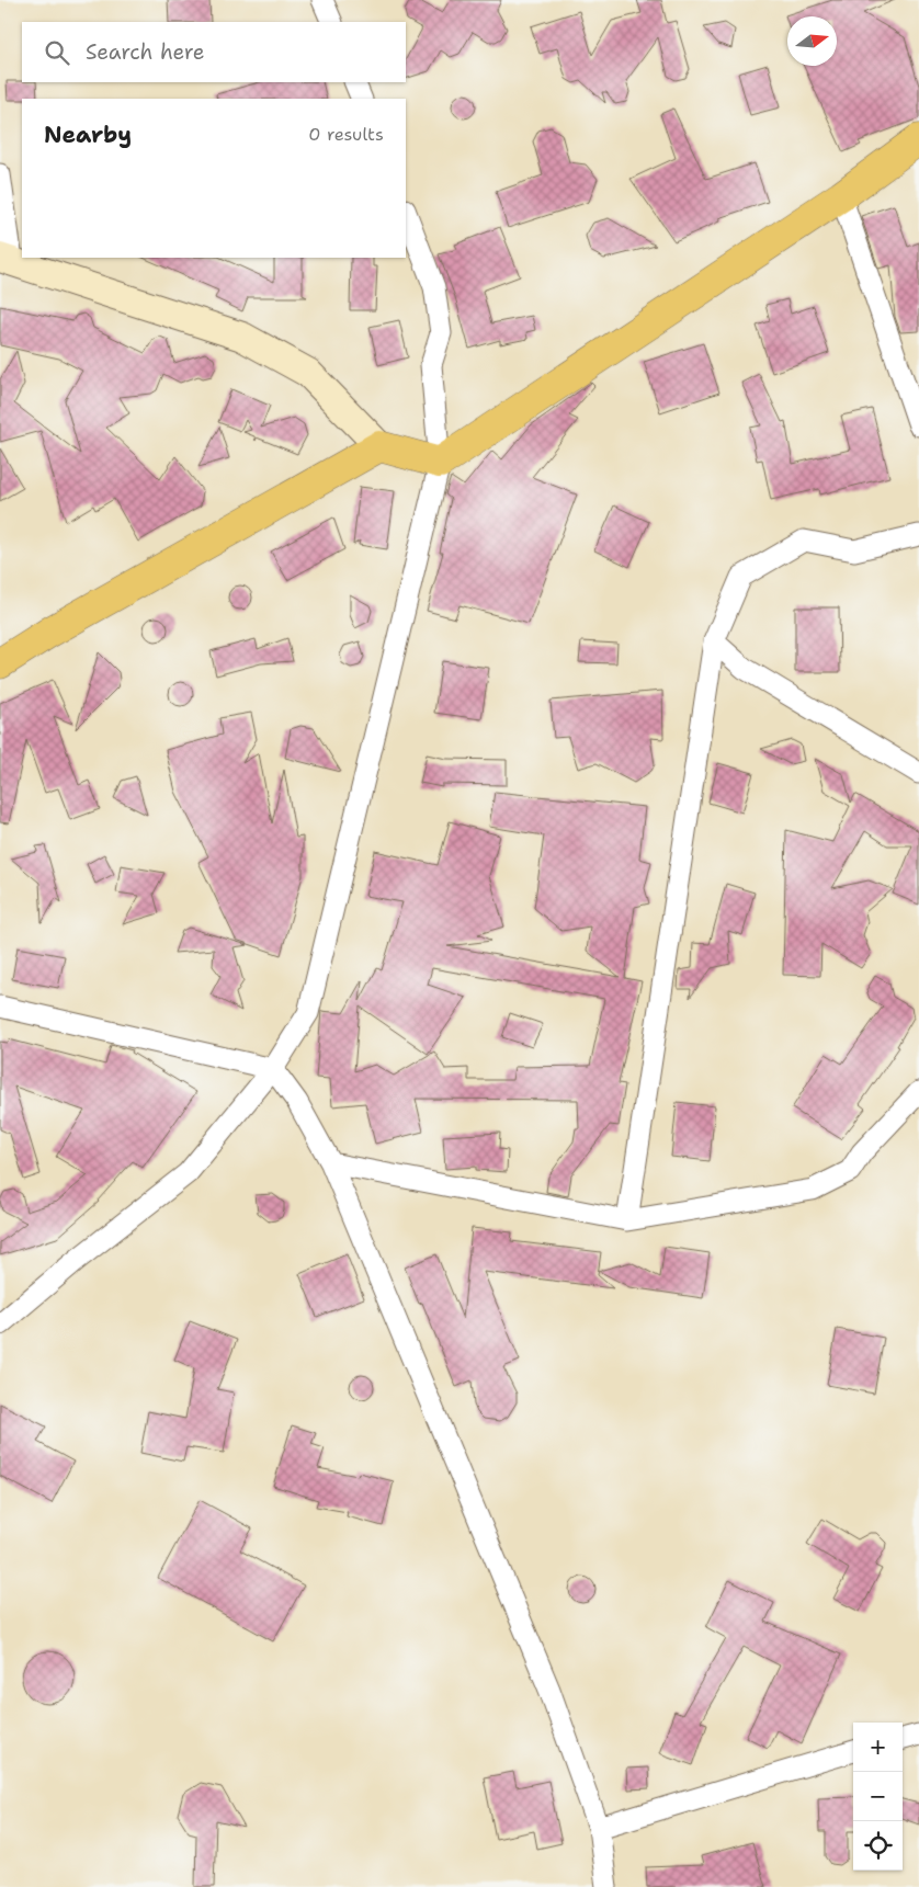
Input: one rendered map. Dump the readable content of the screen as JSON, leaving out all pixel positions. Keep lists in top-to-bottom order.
{
  "north": "right",
  "page": {
    "search": "Search here",
    "heading": ["Nearby", "0 results"],
    "map_buttons": ["+", "−"]
  }
}
